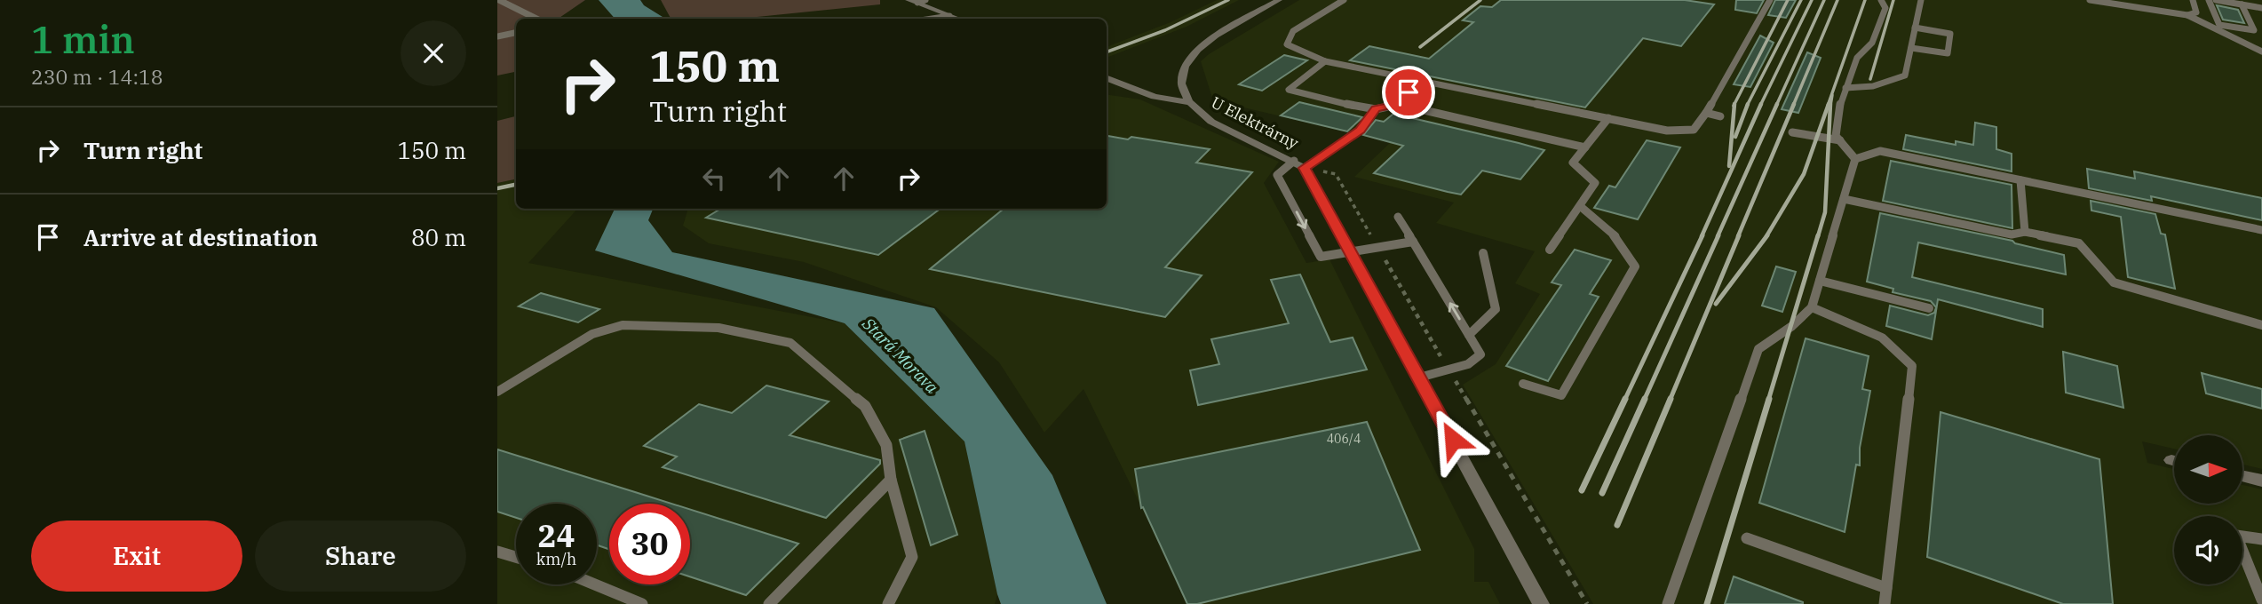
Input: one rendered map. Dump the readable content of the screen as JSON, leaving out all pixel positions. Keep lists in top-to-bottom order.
{
  "streets": {
    "street": ["U Elektrárny"]
  },
  "water": ["Stará Morava"],
  "house_numbers": ["406/4"],
  "north": "right",
  "page": {
    "heading": ["1 min", "230 m · 14:18"],
    "turn": ["150 m", "Turn right"],
    "list": [
      {
        "name": "Turn right",
        "value": "150 m"
      },
      {
        "name": "Arrive at destination",
        "value": "80 m"
      }
    ],
    "speed": "24 km/h",
    "limit": "30",
    "buttons": ["Exit", "Share"]
  }
}
